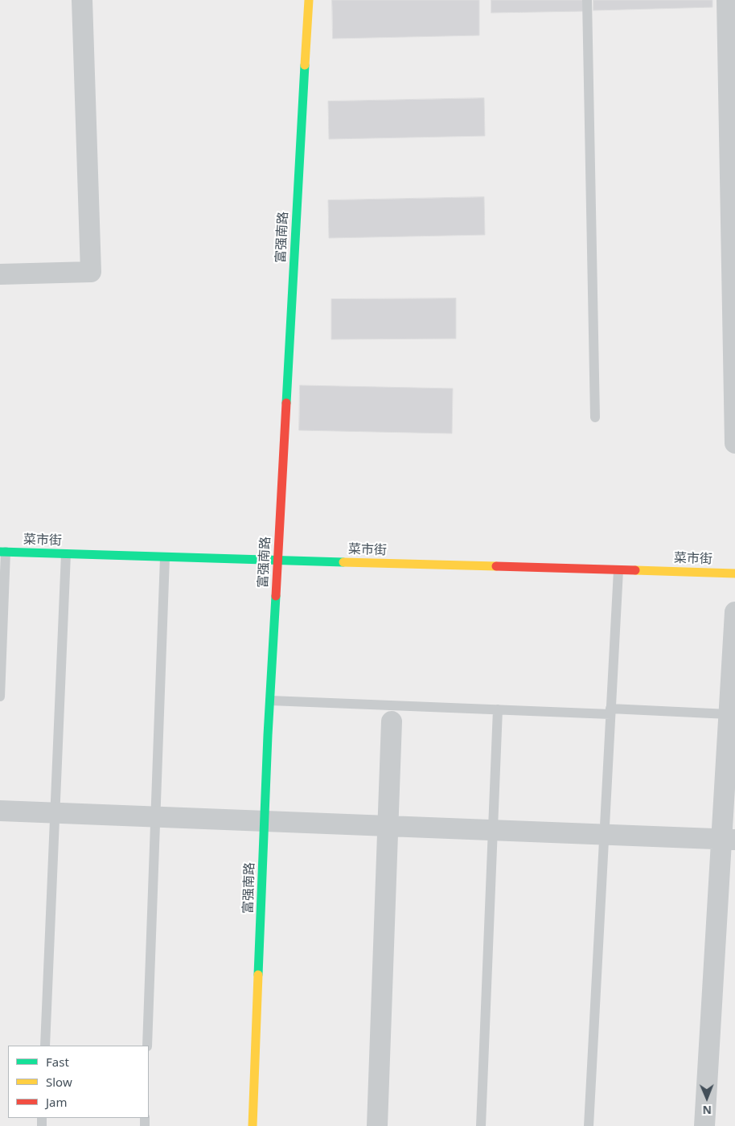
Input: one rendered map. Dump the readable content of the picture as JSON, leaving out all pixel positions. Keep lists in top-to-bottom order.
{
  "streets": {
    "street": ["富强南路", "菜市街"]
  },
  "crossings": [
    ["富强南路", "菜市街"]
  ],
  "legend": ["Fast", "Slow", "Jam"],
  "north": "bottom"
}
